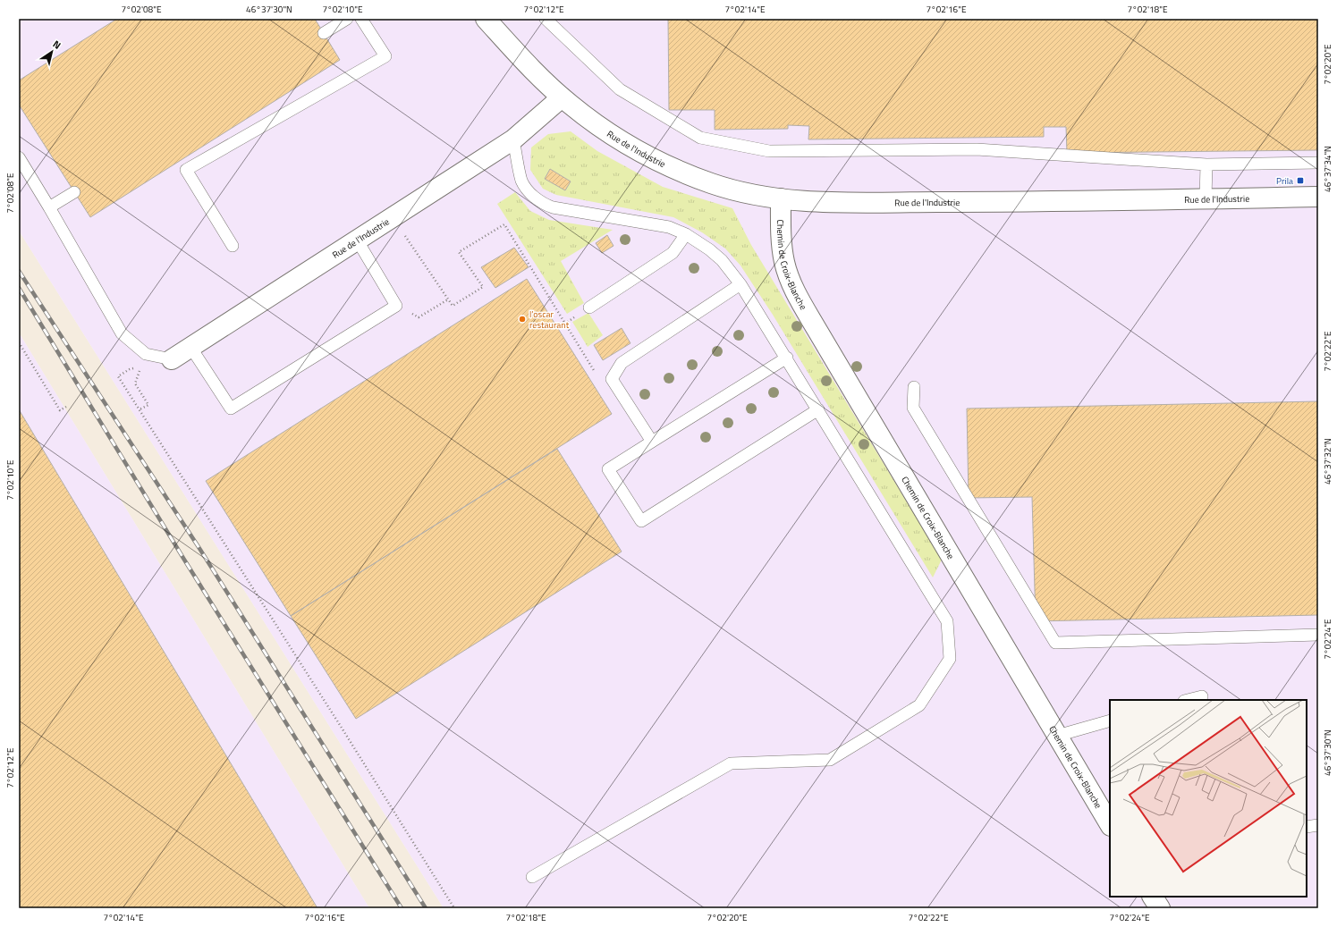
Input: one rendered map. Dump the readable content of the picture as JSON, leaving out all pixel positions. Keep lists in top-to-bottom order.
{
  "streets": {
    "street": ["Rue de l'Industrie", "Chemin de Croix-Blanche"]
  },
  "crossings": [
    ["Rue de l'Industrie", "Chemin de Croix-Blanche"]
  ],
  "places": {
    "transit": ["Prila"],
    "other": ["l’oscar restaurant"]
  },
  "north": "top right",
  "coordinates": [
    "7°02'08\"E",
    "46°37'30\"N",
    "7°02'10\"E",
    "7°02'12\"E",
    "7°02'14\"E",
    "7°02'16\"E",
    "7°02'18\"E",
    "7°02'20\"E",
    "46°37'34\"N",
    "7°02'22\"E",
    "46°37'32\"N",
    "7°02'24\"E"
  ]
}
